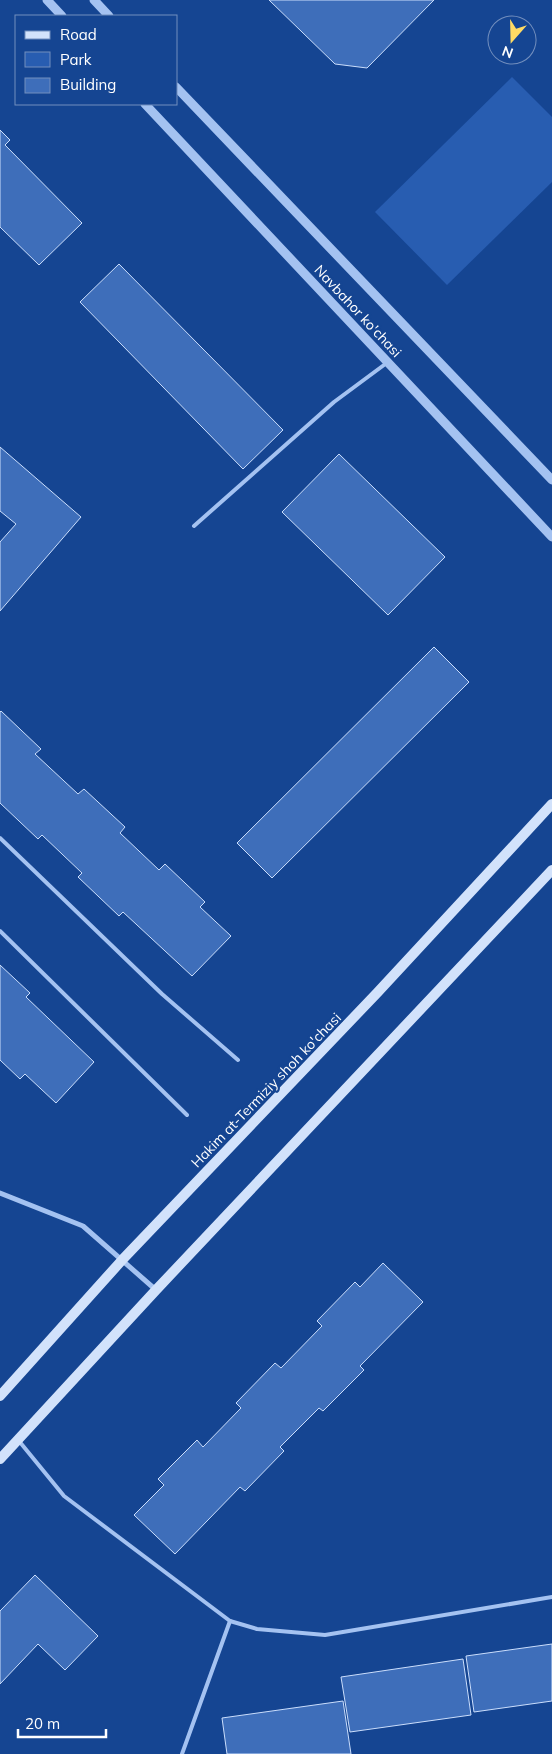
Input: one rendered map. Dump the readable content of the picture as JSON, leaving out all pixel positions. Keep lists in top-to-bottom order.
{
  "streets": {
    "main road": ["Hakim at-Termiziy shoh ko'chasi"],
    "street": ["Navbahor ko'chasi"]
  },
  "legend": ["Road", "Park", "Building"],
  "scale_bar": "20 m",
  "north": "bottom"
}
